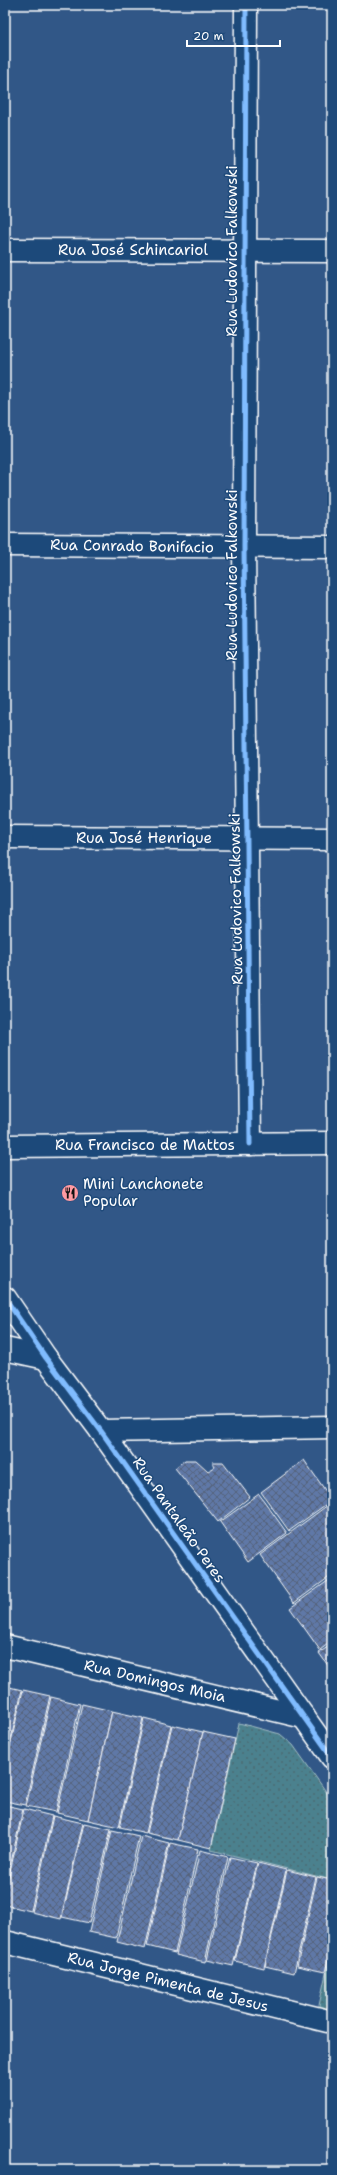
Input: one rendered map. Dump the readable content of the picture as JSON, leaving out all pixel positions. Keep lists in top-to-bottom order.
{
  "streets": {
    "street": [
      "Rua José Schincariol",
      "Rua Ludovico Falkowski",
      "Rua Conrado Bonifacio",
      "Rua José Henrique",
      "Rua Francisco de Mattos",
      "Rua Pantaleão Peres",
      "Rua Domingos Moia",
      "Rua Jorge Pimenta de Jesus"
    ]
  },
  "crossings": [
    ["Rua José Schincariol", "Rua Ludovico Falkowski"],
    ["Rua Ludovico Falkowski", "Rua Conrado Bonifacio"],
    ["Rua Ludovico Falkowski", "Rua José Henrique"],
    ["Rua Ludovico Falkowski", "Rua Francisco de Mattos"],
    ["Rua Pantaleão Peres", "Rua Domingos Moia"]
  ],
  "places": {
    "restaurant": ["Mini Lanchonete Popular"]
  },
  "scale_bar": "20 m"
}
